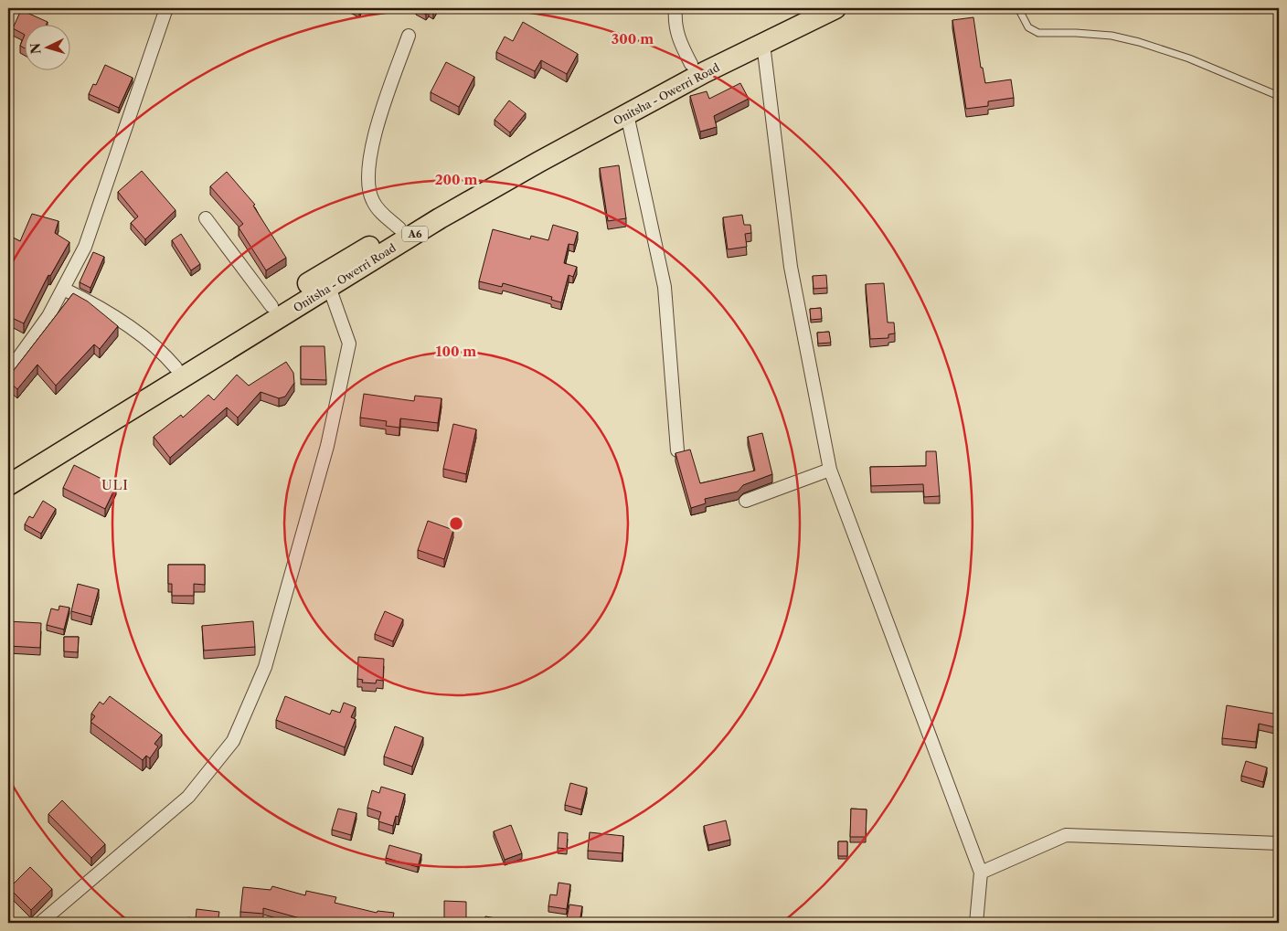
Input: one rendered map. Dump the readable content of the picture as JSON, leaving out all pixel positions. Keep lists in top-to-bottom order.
{
  "streets": {
    "highway": ["Onitsha - Owerri Road", "A6"]
  },
  "districts": ["ULI"],
  "north": "left",
  "rings": ["300 m", "200 m", "100 m"]
}
